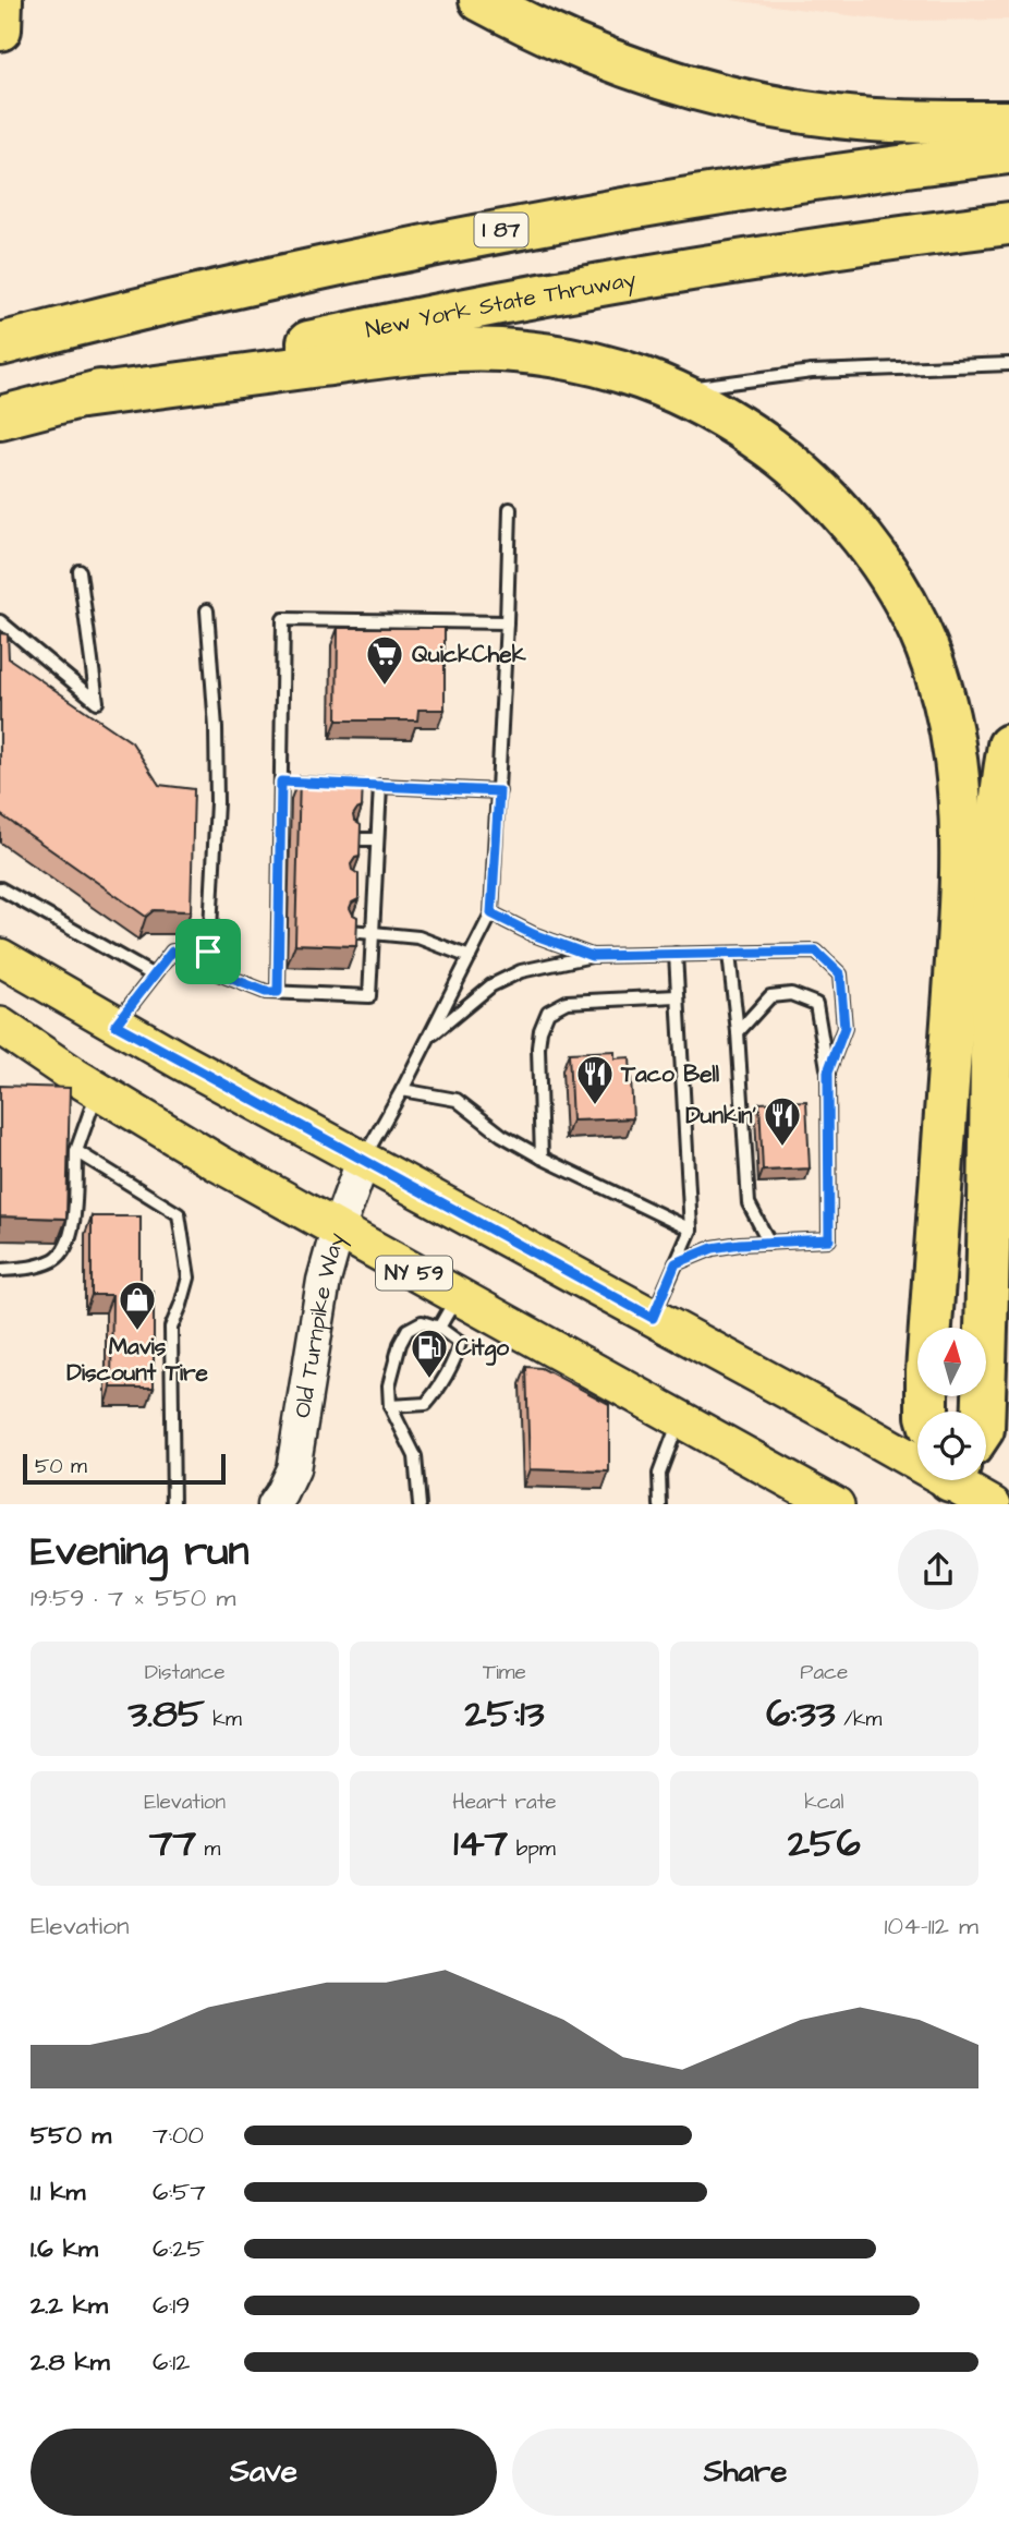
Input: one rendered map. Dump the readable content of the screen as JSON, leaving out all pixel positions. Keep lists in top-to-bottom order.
{
  "streets": {
    "highway": ["I 87", "New York State Thruway"],
    "main road": ["NY 59"],
    "street": ["Old Turnpike Way"]
  },
  "crossings": [
    ["NY 59", "Old Turnpike Way"]
  ],
  "places": {
    "supermarket": ["QuickChek"],
    "restaurant": ["Taco Bell", "Dunkin'"],
    "shop": ["Mavis Discount Tire"],
    "fuel station": ["Citgo"]
  },
  "scale_bar": "50 m",
  "north": "top",
  "page": {
    "scale": "50 m",
    "heading": ["Evening run", "19:59 · 7 × 550 m"],
    "stats": [
      ["Distance", "3.85 km"],
      ["Time", "25:13"],
      ["Pace", "6:33 /km"],
      ["Elevation", "77 m"],
      ["Heart rate", "147 bpm"],
      ["kcal", "256"]
    ],
    "chart": ["Elevation", "104–112 m"],
    "list": [
      {
        "name": "550 m",
        "note": "7:00"
      },
      {
        "name": "1.1 km",
        "note": "6:57"
      },
      {
        "name": "1.6 km",
        "note": "6:25"
      },
      {
        "name": "2.2 km",
        "note": "6:19"
      },
      {
        "name": "2.8 km",
        "note": "6:12"
      }
    ],
    "buttons": ["Save", "Share"]
  }
}
